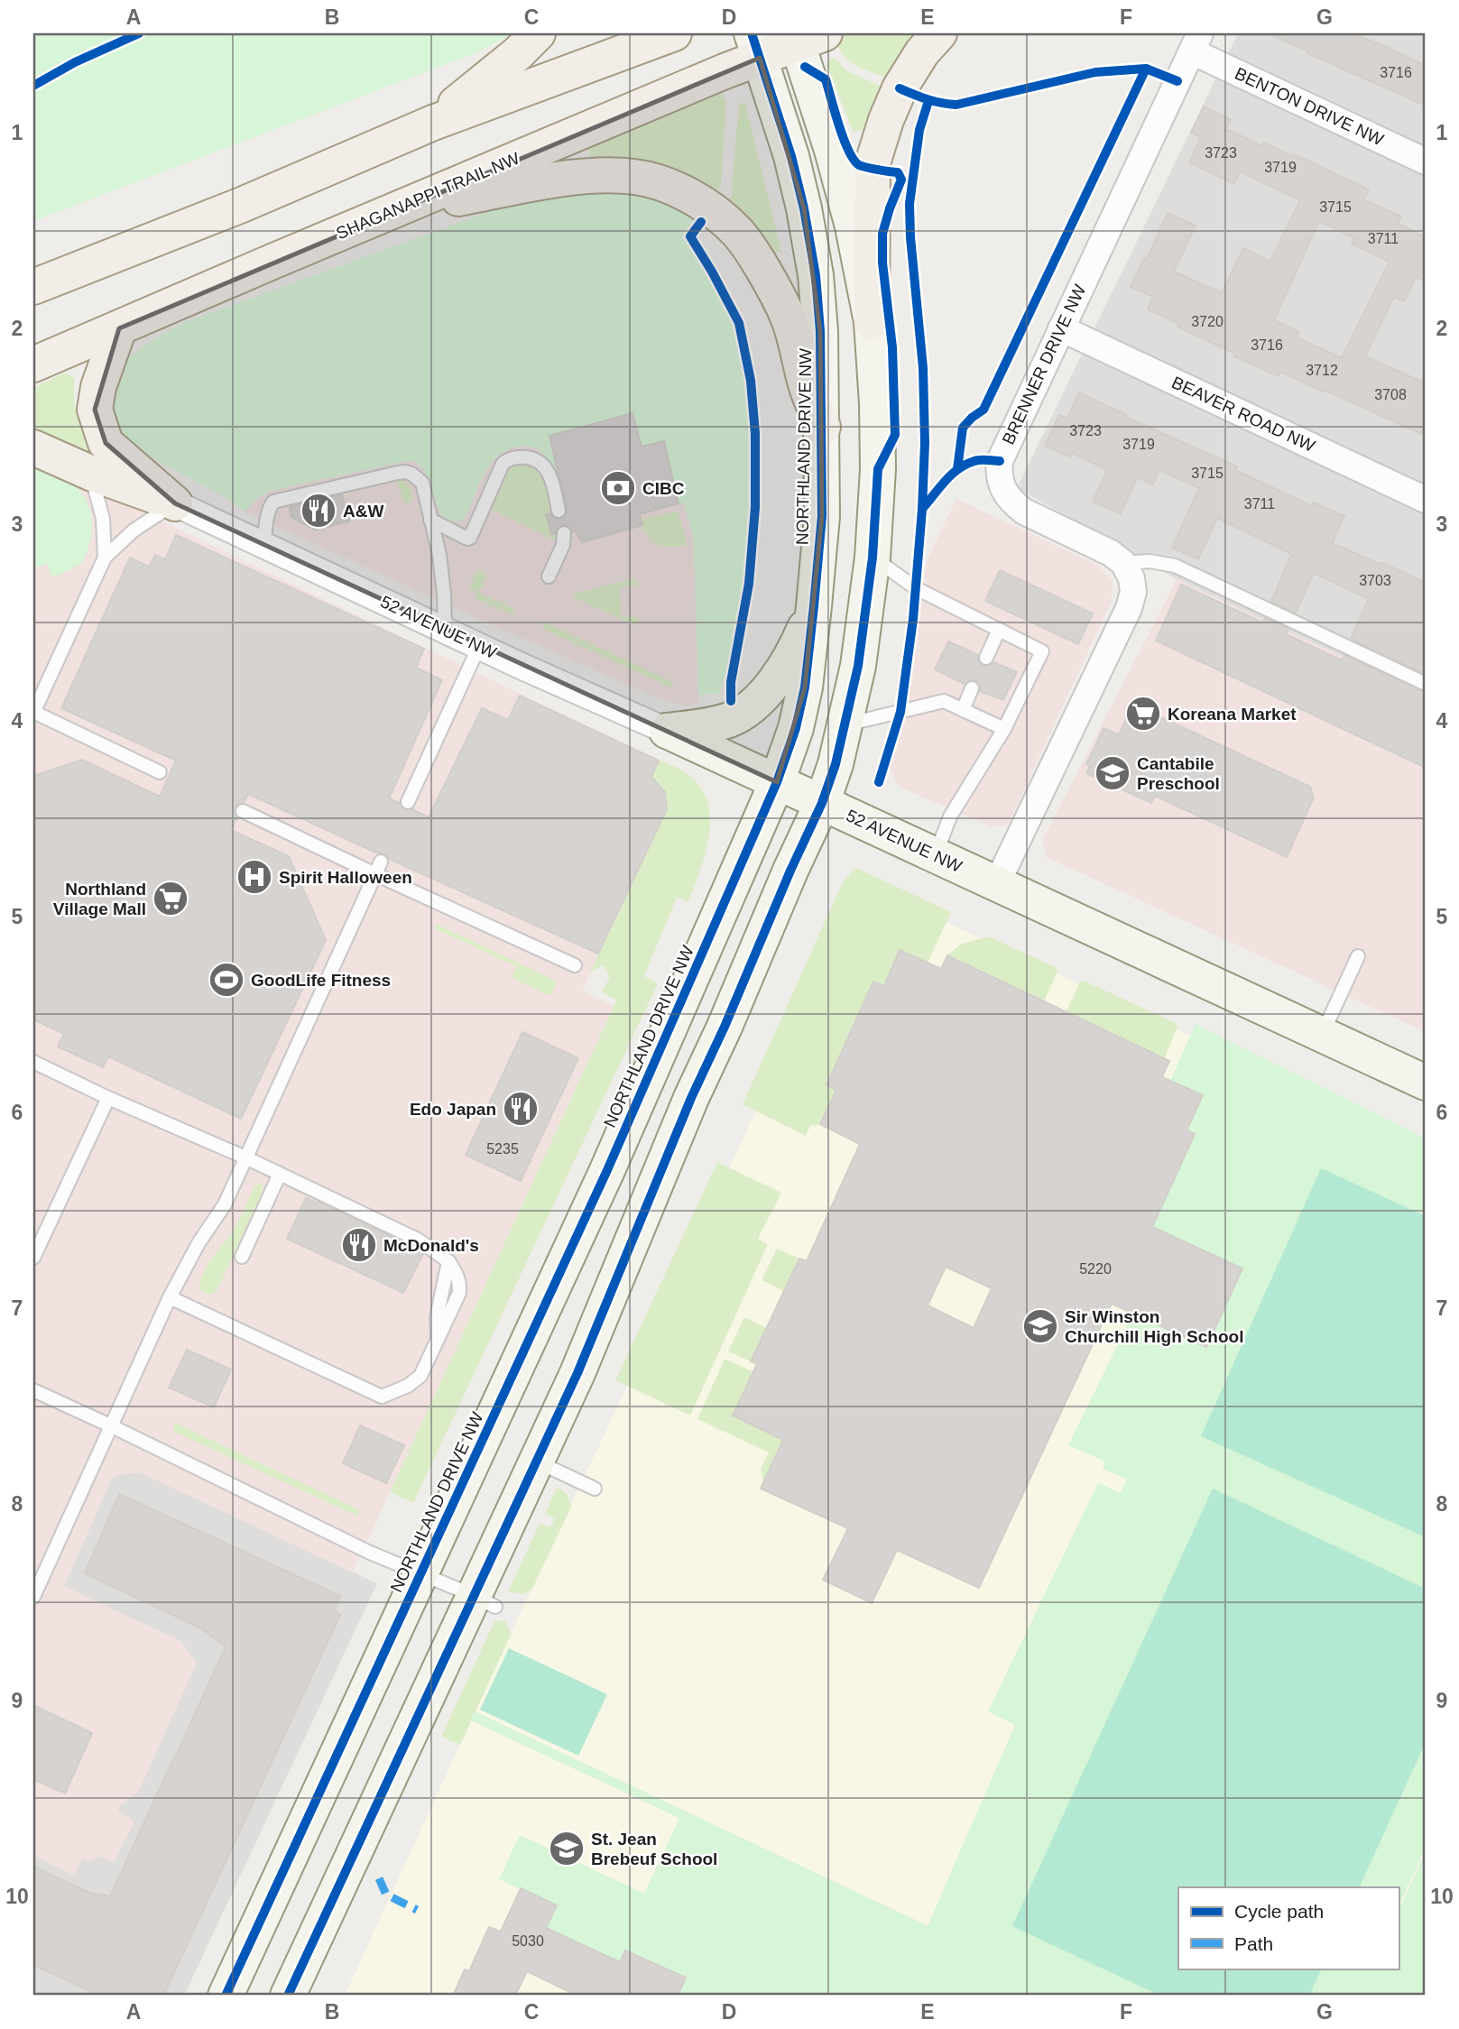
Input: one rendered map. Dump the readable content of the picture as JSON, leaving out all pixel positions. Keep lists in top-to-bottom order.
{
  "streets": {
    "main road": ["SHAGANAPPI TRAIL NW"],
    "street": [
      "BENTON DRIVE NW",
      "BRENNER DRIVE NW",
      "BEAVER ROAD NW",
      "NORTHLAND DRIVE NW",
      "52 AVENUE NW"
    ]
  },
  "crossings": [
    ["BENTON DRIVE NW", "BRENNER DRIVE NW"],
    ["SHAGANAPPI TRAIL NW", "NORTHLAND DRIVE NW"],
    ["BRENNER DRIVE NW", "BEAVER ROAD NW"],
    ["NORTHLAND DRIVE NW", "52 AVENUE NW"]
  ],
  "places": {
    "bank": ["CIBC"],
    "restaurant": ["A&W", "Edo Japan", "McDonald's"],
    "supermarket": ["Koreana Market", "Northland Village Mall"],
    "school or university": ["Cantabile Preschool", "Sir Winston Churchill High School", "St. Jean Brebeuf School"],
    "hospital": ["Spirit Halloween"],
    "sports": ["GoodLife Fitness"]
  },
  "house_numbers": [
    "3716",
    "3723",
    "3719",
    "3715",
    "3711",
    "3720",
    "3716",
    "3712",
    "3708",
    "3723",
    "3719",
    "3715",
    "3711",
    "3703",
    "5235",
    "5220",
    "5030"
  ],
  "legend": ["Cycle path", "Path"],
  "grid": {
    "columns": [
      "A",
      "B",
      "C",
      "D",
      "E",
      "F",
      "G"
    ],
    "rows": [
      "1",
      "2",
      "3",
      "4",
      "5",
      "6",
      "7",
      "8",
      "9",
      "10"
    ]
  }
}
